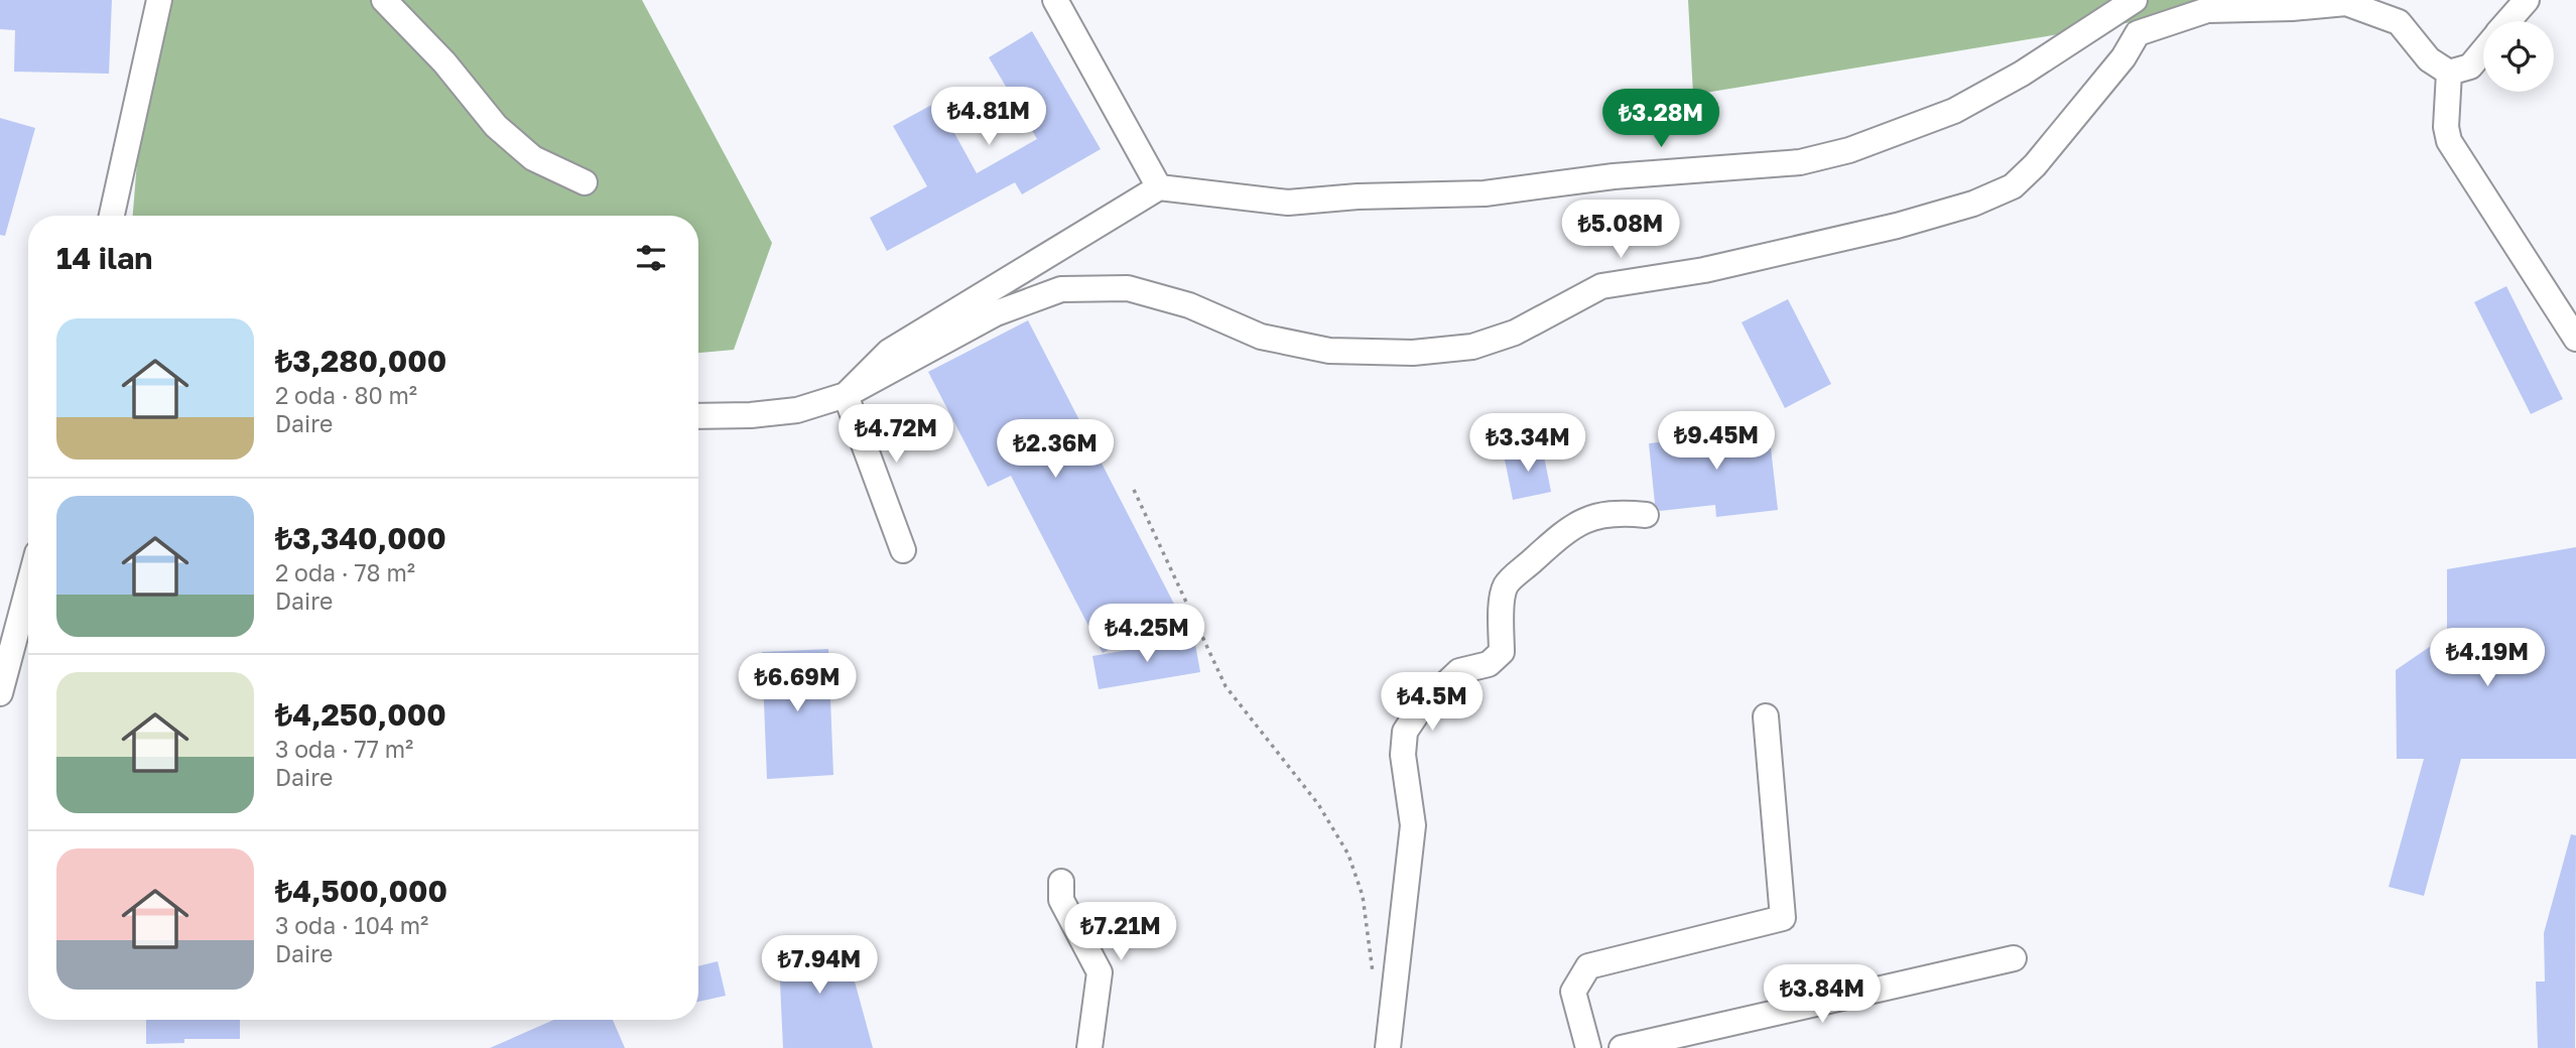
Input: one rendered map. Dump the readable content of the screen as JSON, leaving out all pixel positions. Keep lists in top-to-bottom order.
{
  "page": {
    "price": [
      "₺4.81M",
      "₺3.28M",
      "₺5.08M",
      "₺4.72M",
      "₺9.45M",
      "₺3.34M",
      "₺2.36M",
      "₺4.25M",
      "₺4.19M",
      "₺6.69M",
      "₺4.5M",
      "₺7.21M",
      "₺7.94M",
      "₺3.84M"
    ],
    "heading": "14 ilan",
    "list": [
      {
        "name": "₺3,280,000",
        "note": "2 oda · 80 m² · Daire"
      },
      {
        "name": "₺3,340,000",
        "note": "2 oda · 78 m² · Daire"
      },
      {
        "name": "₺4,250,000",
        "note": "3 oda · 77 m² · Daire"
      },
      {
        "name": "₺4,500,000",
        "note": "3 oda · 104 m² · Daire"
      }
    ]
  }
}
